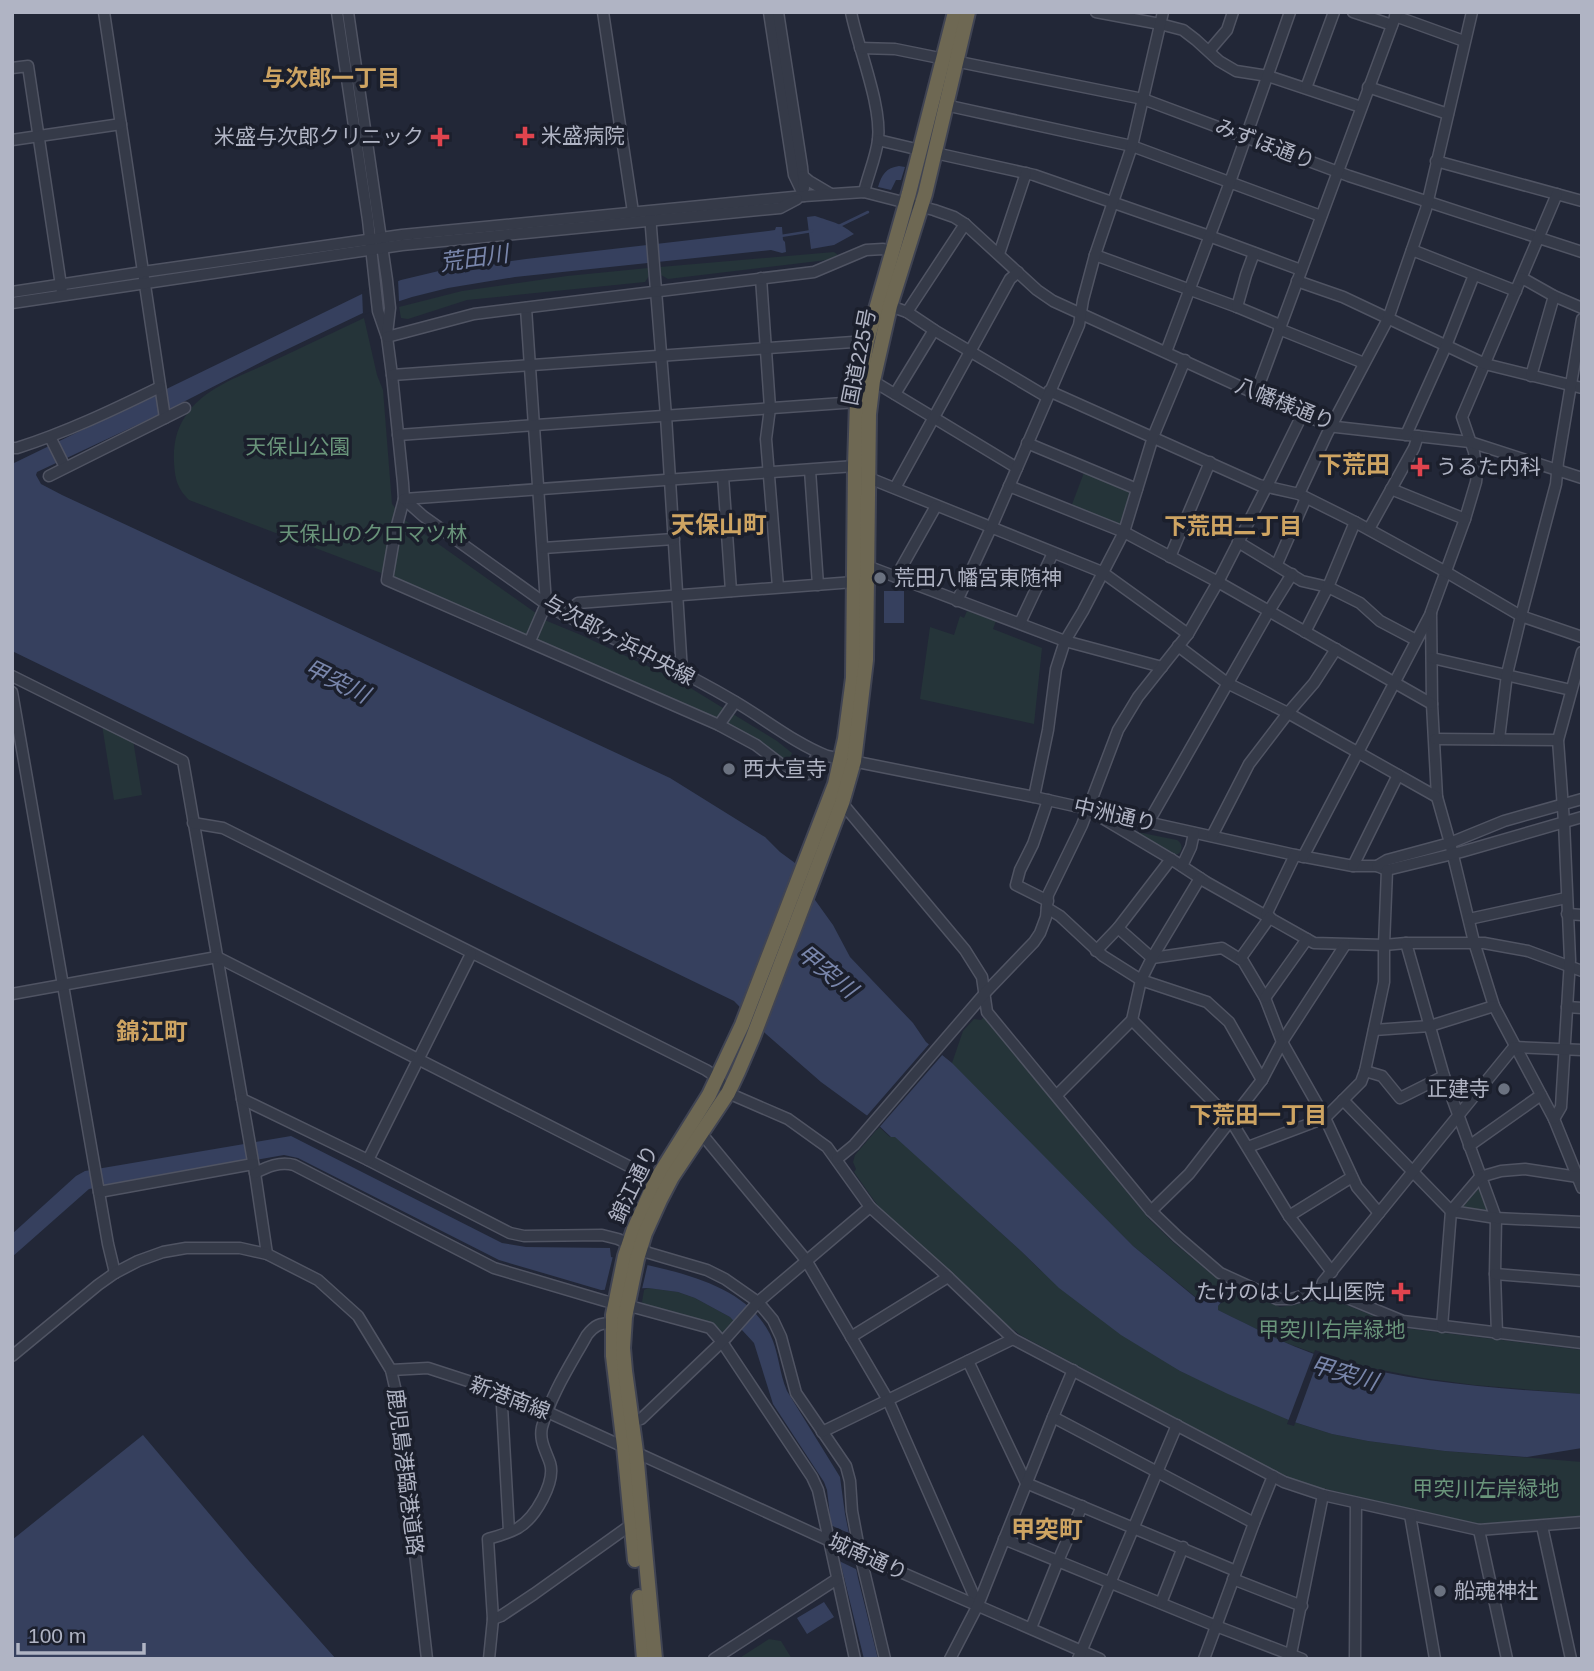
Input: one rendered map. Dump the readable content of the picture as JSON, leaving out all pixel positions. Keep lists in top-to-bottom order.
{
  "streets": {
    "highway": ["国道225号", "錦江通り"],
    "street": [
      "みずほ通り",
      "八幡様通り",
      "与次郎ヶ浜中央線",
      "中洲通り",
      "新港南線",
      "鹿児島港臨港道路",
      "城南通り"
    ]
  },
  "crossings": [
    ["みずほ通り", "国道225号"],
    ["国道225号", "与次郎ヶ浜中央線"],
    ["国道225号", "中洲通り"],
    ["国道225号", "錦江通り"],
    ["与次郎ヶ浜中央線", "中洲通り"],
    ["与次郎ヶ浜中央線", "錦江通り"],
    ["中洲通り", "錦江通り"],
    ["錦江通り", "新港南線"],
    ["錦江通り", "城南通り"],
    ["新港南線", "鹿児島港臨港道路"],
    ["新港南線", "城南通り"]
  ],
  "districts": [
    "与次郎一丁目",
    "下荒田",
    "天保山町",
    "下荒田二丁目",
    "錦江町",
    "下荒田一丁目",
    "甲突町"
  ],
  "water": ["荒田川", "甲突川"],
  "parks": [
    "天保山公園",
    "天保山のクロマツ林",
    "甲突川右岸緑地",
    "甲突川左岸緑地"
  ],
  "places": {
    "health": [
      "米盛病院",
      "米盛与次郎クリニック",
      "うるた内科",
      "たけのはし大山医院"
    ],
    "other": [
      "荒田八幡宮東随神",
      "西大宣寺",
      "正建寺",
      "船魂神社"
    ]
  },
  "scale_bar": "100 m"
}
